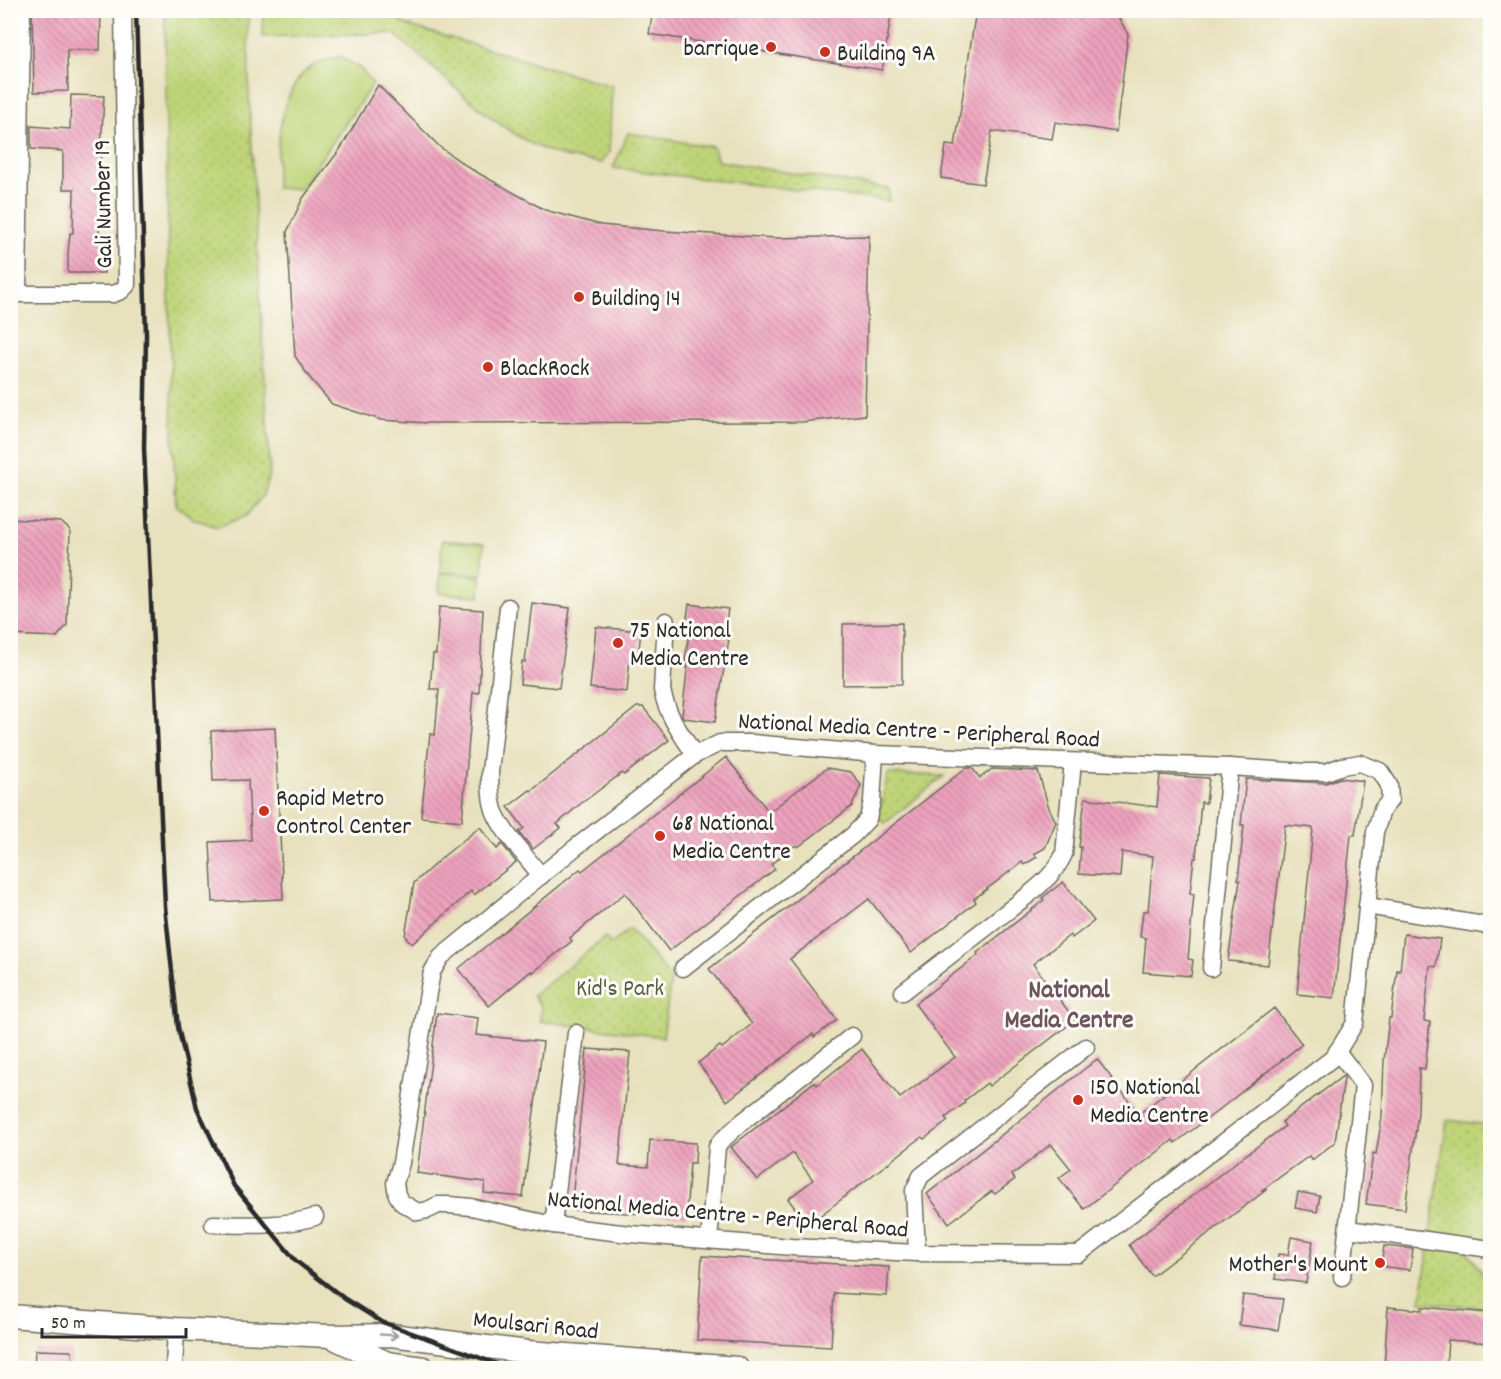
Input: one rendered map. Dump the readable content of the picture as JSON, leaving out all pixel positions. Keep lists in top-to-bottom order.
{
  "streets": {
    "street": ["Gali Number 19", "National Media Centre - Peripheral Road", "Moulsari Road"]
  },
  "one_way": ["Moulsari Road"],
  "districts": ["National Media Centre"],
  "parks": ["Kid's Park"],
  "places": [
    "barrique",
    "Building 9A",
    "Building 14",
    "BlackRock",
    "75 National Media Centre",
    "Rapid Metro Control Center",
    "68 National Media Centre",
    "150 National Media Centre",
    "Mother's Mount"
  ],
  "scale_bar": "50 m"
}
